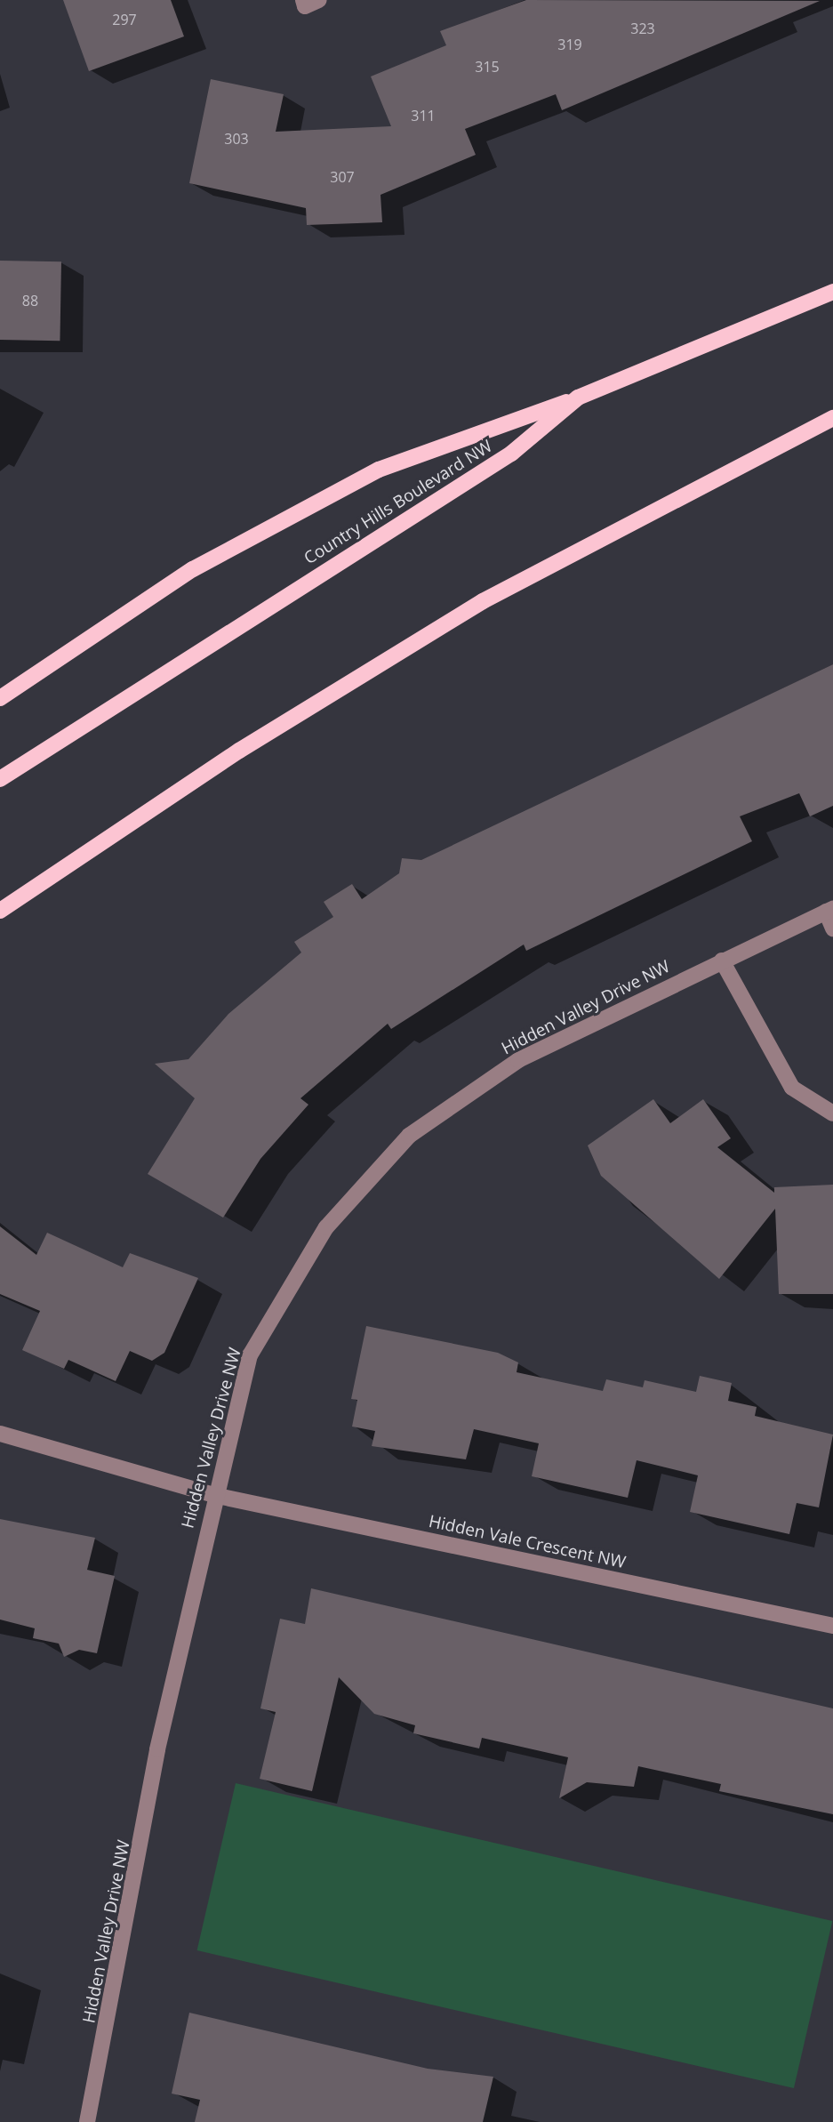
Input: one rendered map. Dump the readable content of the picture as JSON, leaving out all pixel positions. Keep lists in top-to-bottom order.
{
  "streets": {
    "main road": ["Country Hills Boulevard NW"],
    "street": ["Hidden Valley Drive NW", "Hidden Vale Crescent NW"]
  },
  "crossings": [
    ["Hidden Valley Drive NW", "Hidden Vale Crescent NW"]
  ],
  "house_numbers": [
    "297",
    "323",
    "319",
    "315",
    "311",
    "303",
    "307",
    "88"
  ]
}
